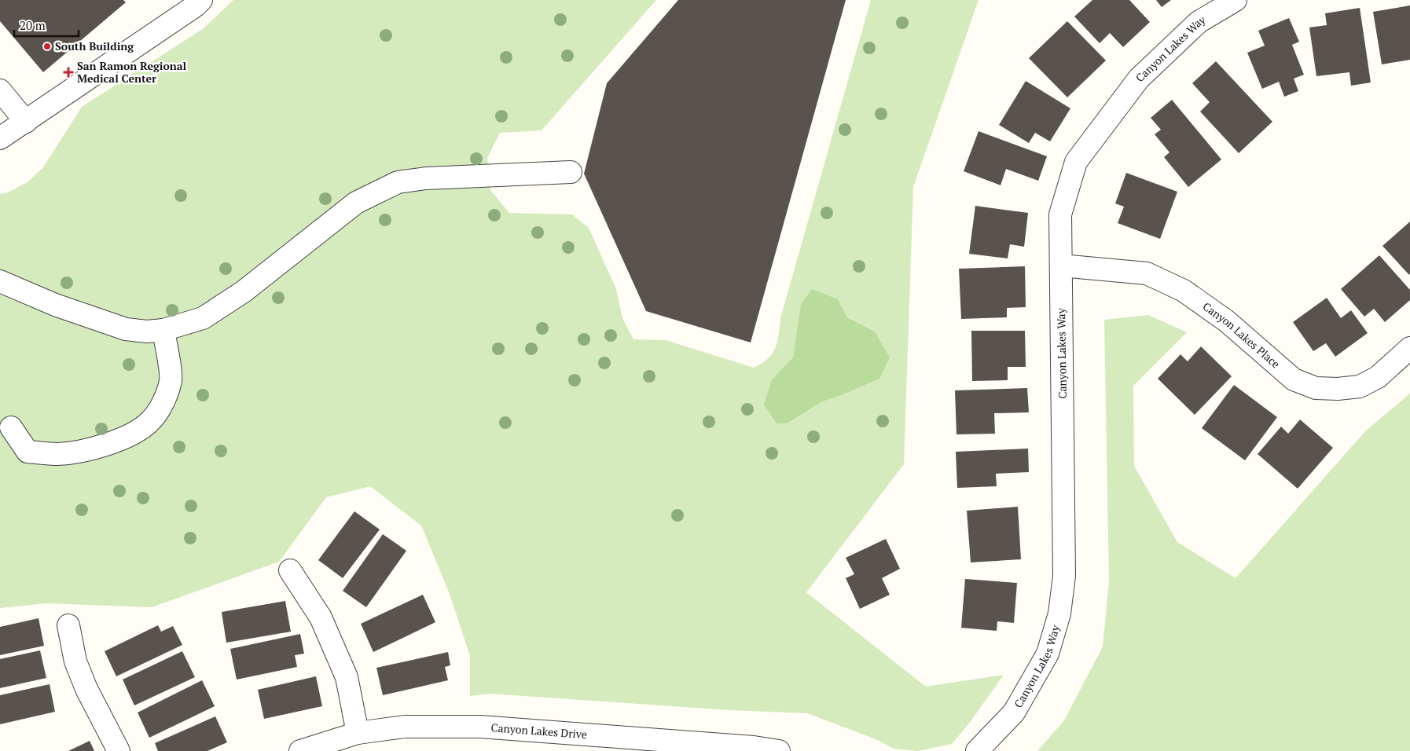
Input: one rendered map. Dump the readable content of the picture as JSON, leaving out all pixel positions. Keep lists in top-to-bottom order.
{
  "streets": {
    "street": ["Canyon Lakes Way", "Canyon Lakes Place", "Canyon Lakes Drive"]
  },
  "crossings": [
    ["Canyon Lakes Way", "Canyon Lakes Place"]
  ],
  "places": {
    "other": ["South Building"],
    "health": ["San Ramon Regional Medical Center"]
  },
  "scale_bar": "20 m"
}
